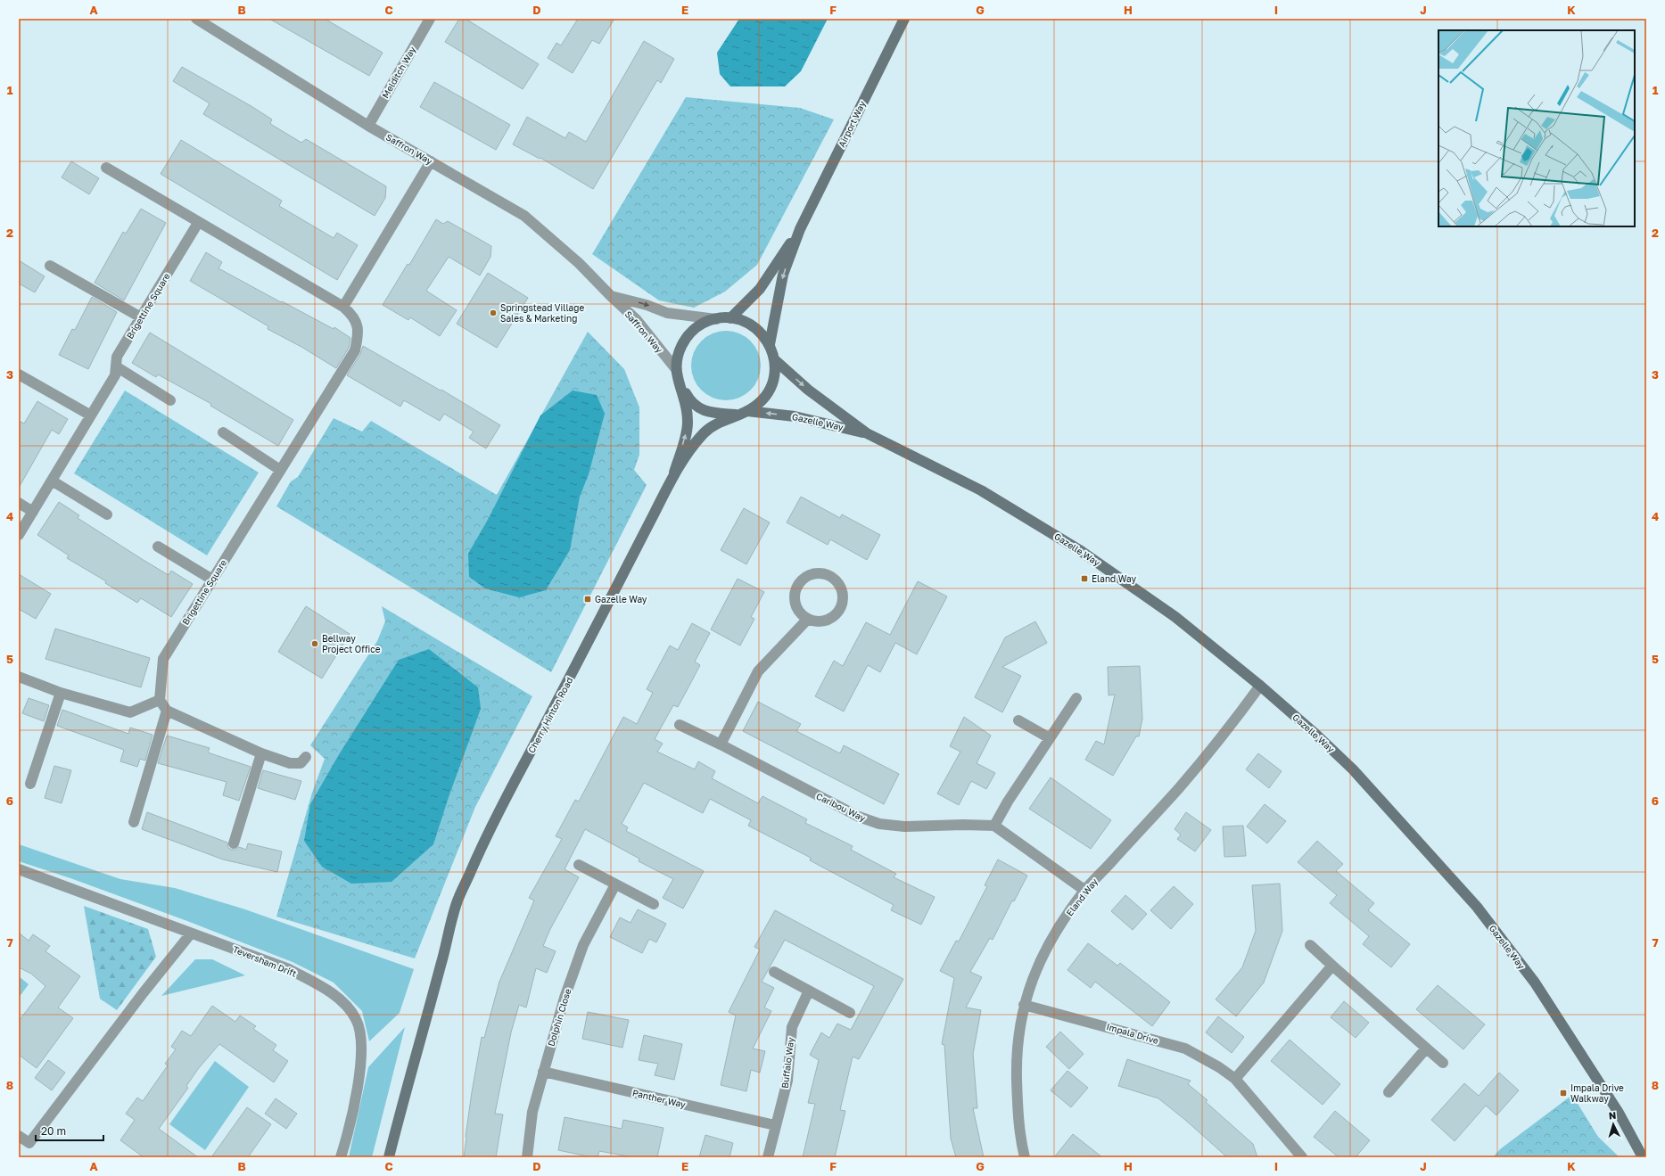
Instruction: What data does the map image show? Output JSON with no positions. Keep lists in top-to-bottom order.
{
  "streets": {
    "street": [
      "Melditch Way",
      "Airport Way",
      "Saffron Way",
      "Brigettine Square",
      "Gazelle Way",
      "Cherry Hinton Road",
      "Caribou Way",
      "Eland Way",
      "Teversham Drift",
      "Dolphin Close",
      "Impala Drive",
      "Buffalo Way",
      "Panther Way"
    ]
  },
  "crossings": [
    ["Melditch Way", "Saffron Way"],
    ["Airport Way", "Saffron Way"],
    ["Airport Way", "Gazelle Way"],
    ["Saffron Way", "Gazelle Way"],
    ["Gazelle Way", "Eland Way"],
    ["Eland Way", "Impala Drive"],
    ["Dolphin Close", "Panther Way"],
    ["Buffalo Way", "Panther Way"]
  ],
  "places": {
    "other": ["Springstead Village Sales & Marketing", "Bellway Project Office"],
    "transit": ["Eland Way", "Gazelle Way", "Impala Drive Walkway"]
  },
  "scale_bar": "20 m",
  "north": "top",
  "grid": {
    "columns": [
      "A",
      "B",
      "C",
      "D",
      "E",
      "F",
      "G",
      "H",
      "I",
      "J",
      "K"
    ],
    "rows": [
      "1",
      "2",
      "3",
      "4",
      "5",
      "6",
      "7",
      "8"
    ]
  }
}
